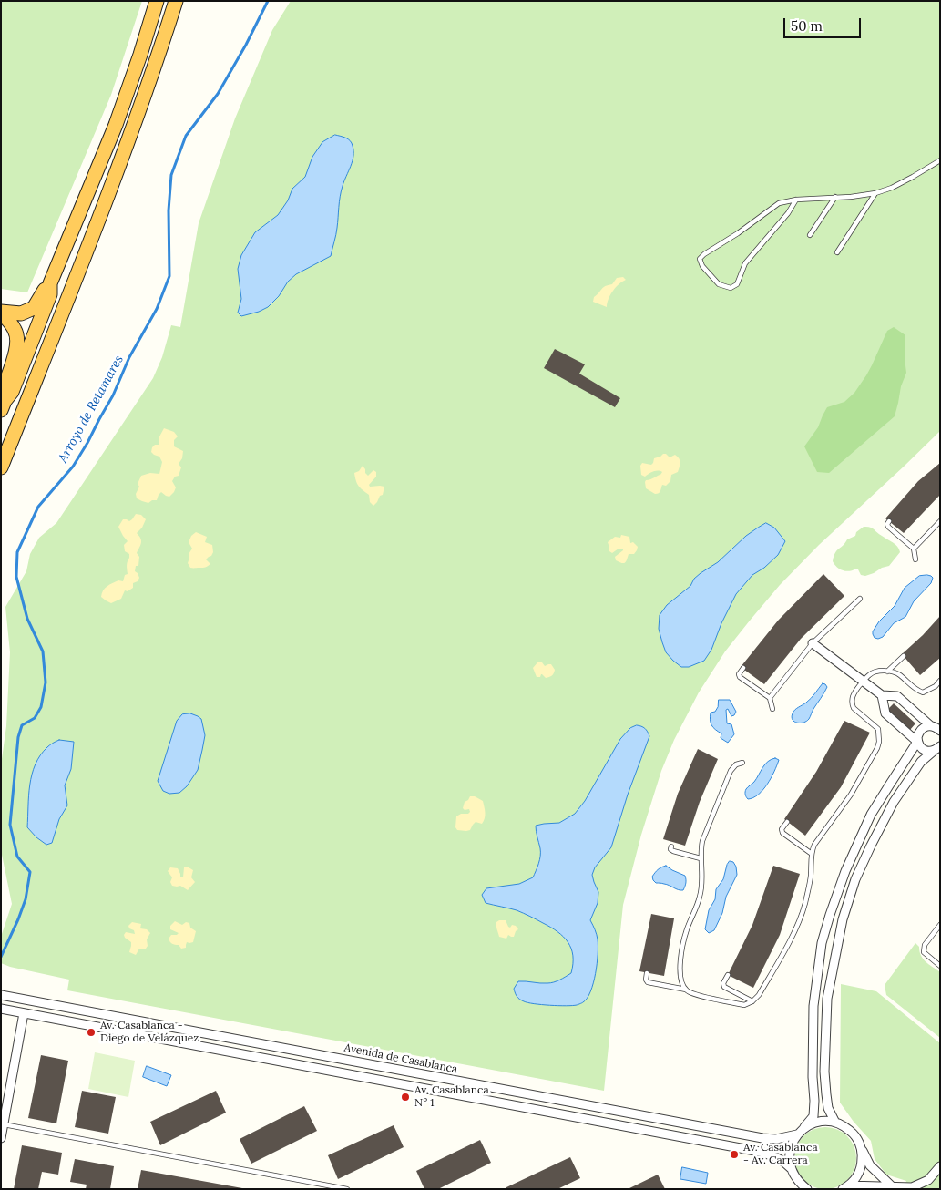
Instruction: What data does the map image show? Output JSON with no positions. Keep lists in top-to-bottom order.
{
  "streets": {
    "street": ["Avenida de Casablanca"]
  },
  "water": ["Arroyo de Retamares"],
  "places": ["Av. Casablanca - Diego de Velázquez", "Av. Casablanca Nº 1", "Av. Casablanca - Av. Carrera"],
  "scale_bar": "50 m"
}
